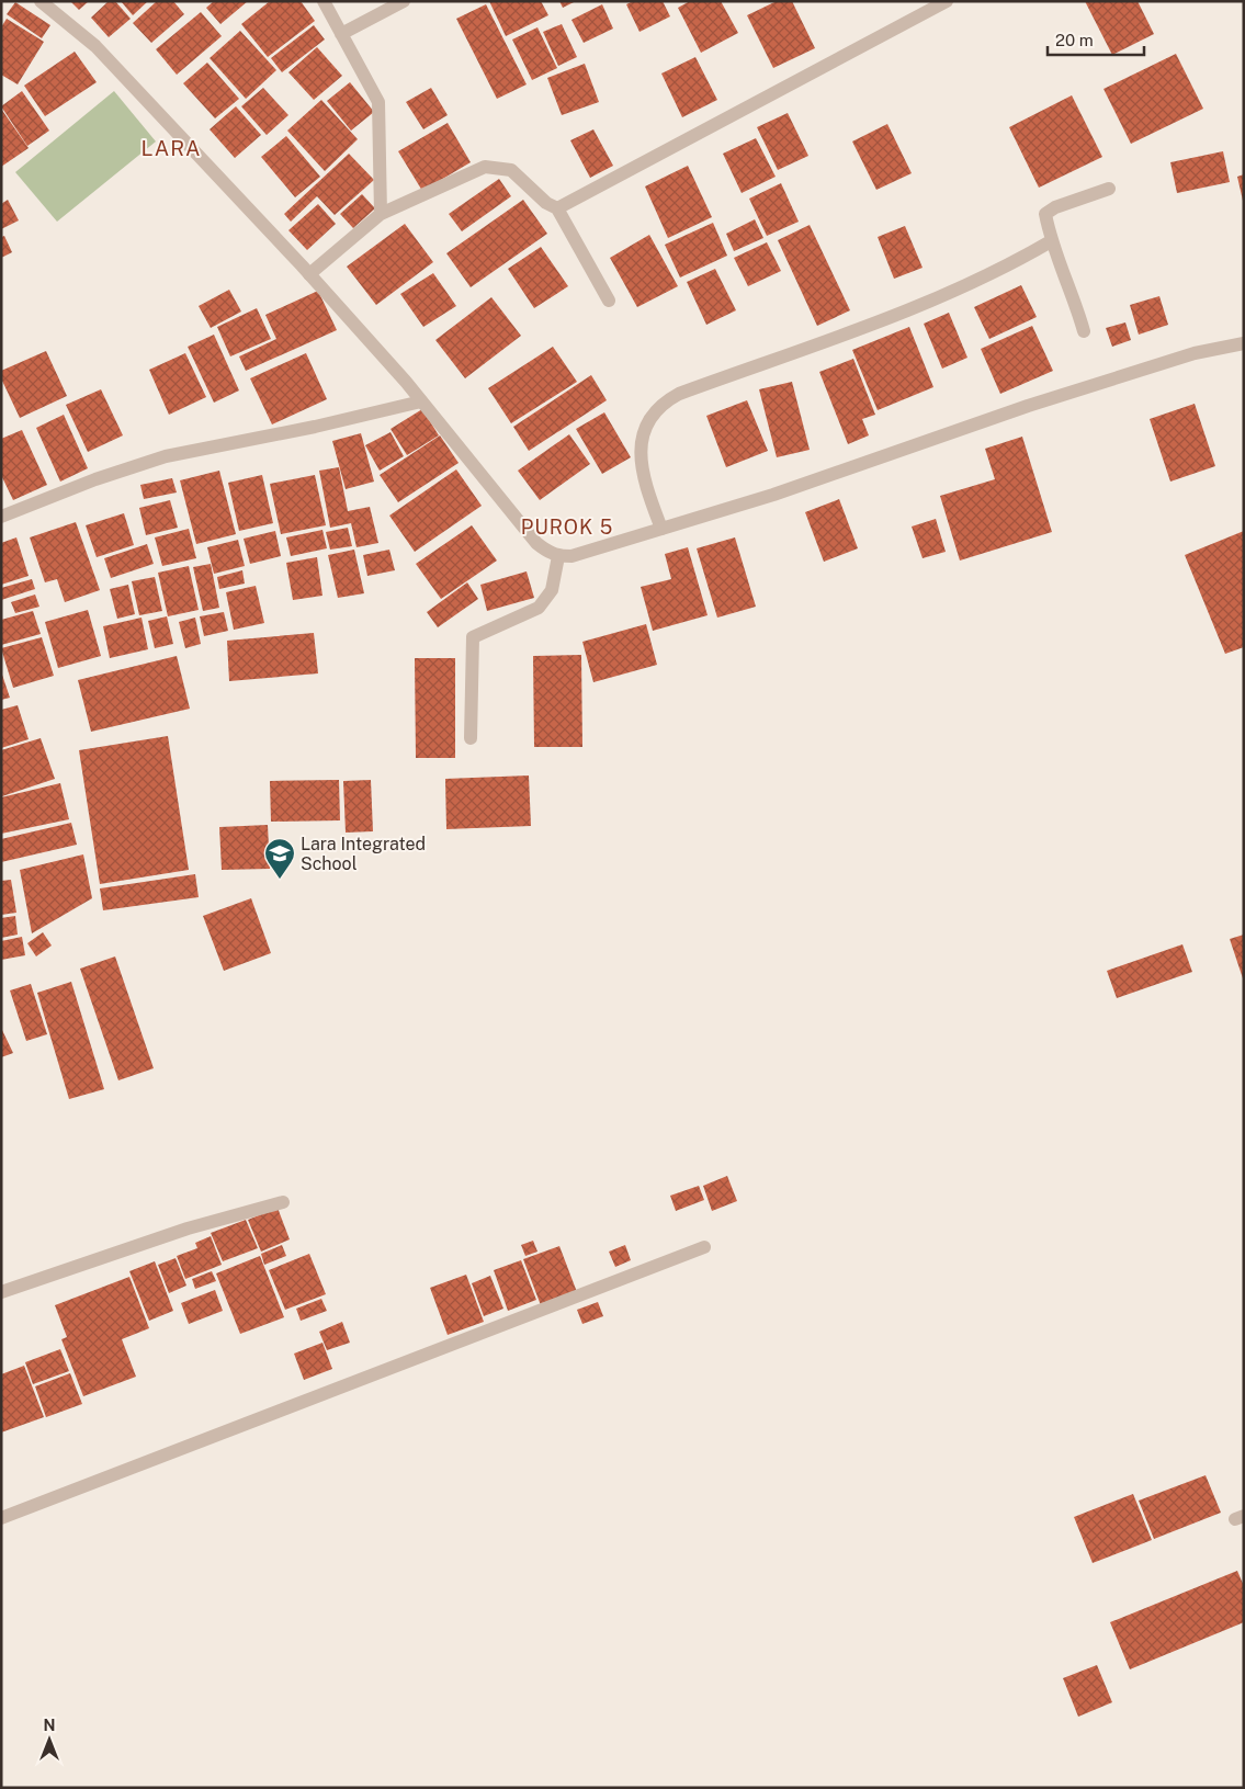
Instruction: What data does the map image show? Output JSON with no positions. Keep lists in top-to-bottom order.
{
  "districts": ["LARA", "PUROK 5"],
  "places": {
    "school or university": ["Lara Integrated School"]
  },
  "scale_bar": "20 m",
  "north": "top"
}
